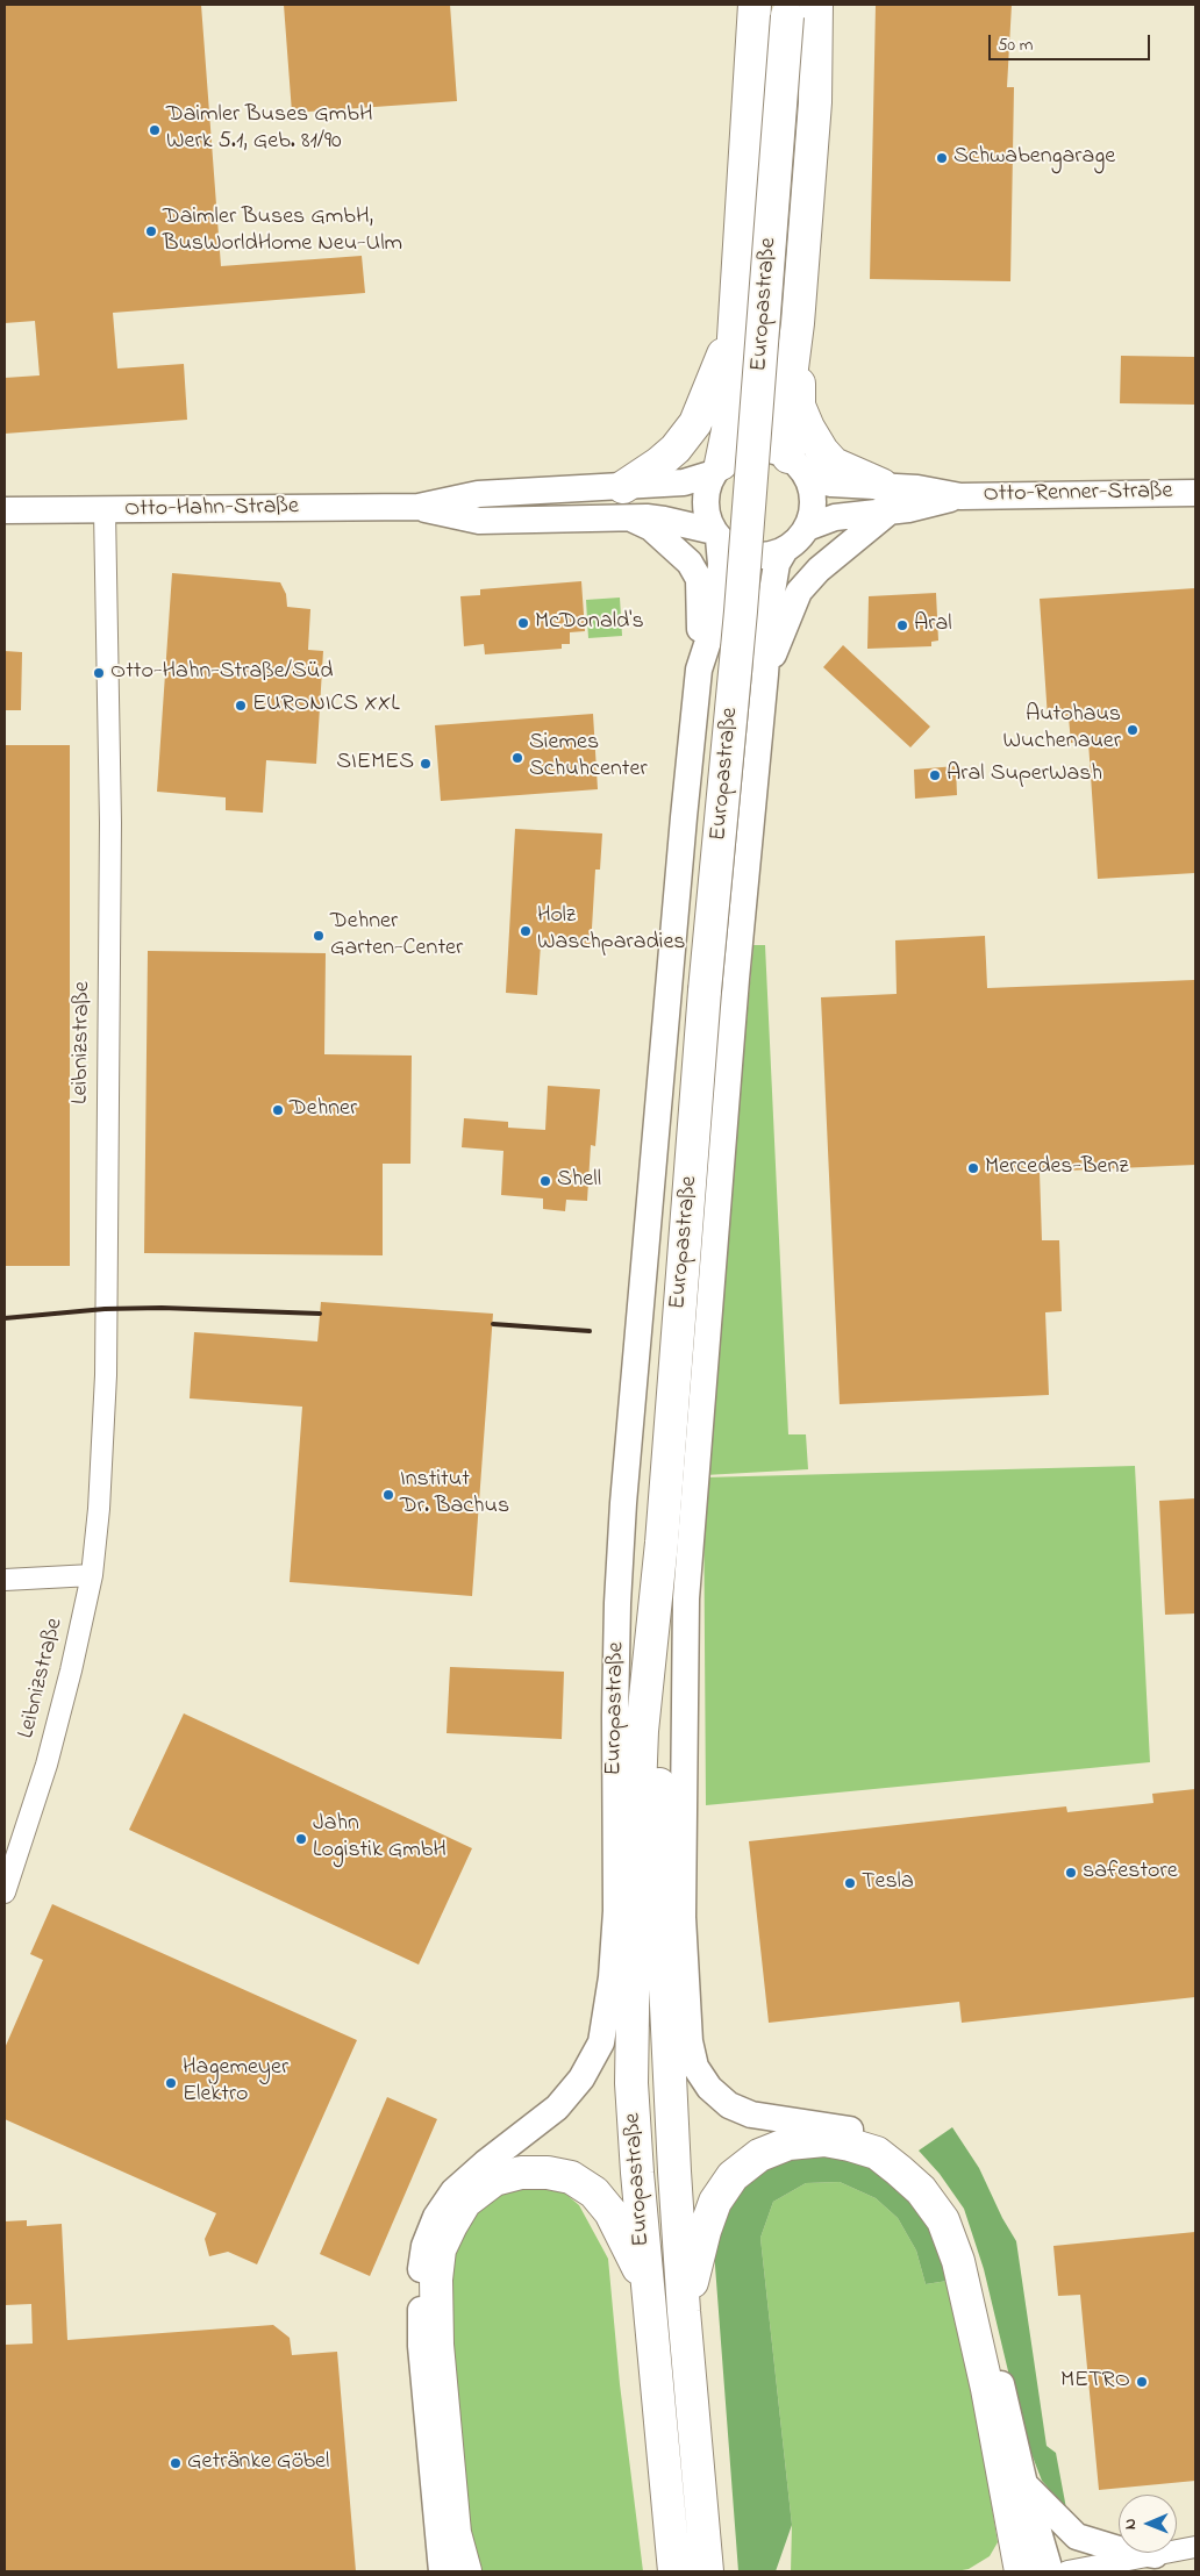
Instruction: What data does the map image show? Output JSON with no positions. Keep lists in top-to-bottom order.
{
  "streets": {
    "highway": ["Europastraße"],
    "street": ["Otto-Renner-Straße", "Otto-Hahn-Straße", "Leibnizstraße"]
  },
  "crossings": [
    ["Europastraße", "Otto-Renner-Straße"],
    ["Europastraße", "Otto-Hahn-Straße"],
    ["Otto-Renner-Straße", "Otto-Hahn-Straße"],
    ["Otto-Hahn-Straße", "Leibnizstraße"]
  ],
  "places": [
    "Daimler Buses GmbH Werk 5.1, Geb. 81/90",
    "Schwabengarage",
    "Daimler Buses GmbH, BusWorldHome Neu-Ulm",
    "McDonald's",
    "Aral",
    "Otto-Hahn-Straße/Süd",
    "EURONICS XXL",
    "Autohaus Wuchenauer",
    "Siemes Schuhcenter",
    "SIEMES",
    "Aral SuperWash",
    "Holz Waschparadies",
    "Dehner Garten-Center",
    "Dehner",
    "Mercedes-Benz",
    "Shell",
    "Institut Dr. Bachus",
    "Jahn Logistik GmbH",
    "safestore",
    "Tesla",
    "Hagemeyer Elektro",
    "METRO",
    "Getränke Göbel"
  ],
  "scale_bar": "50 m",
  "north": "left"
}
